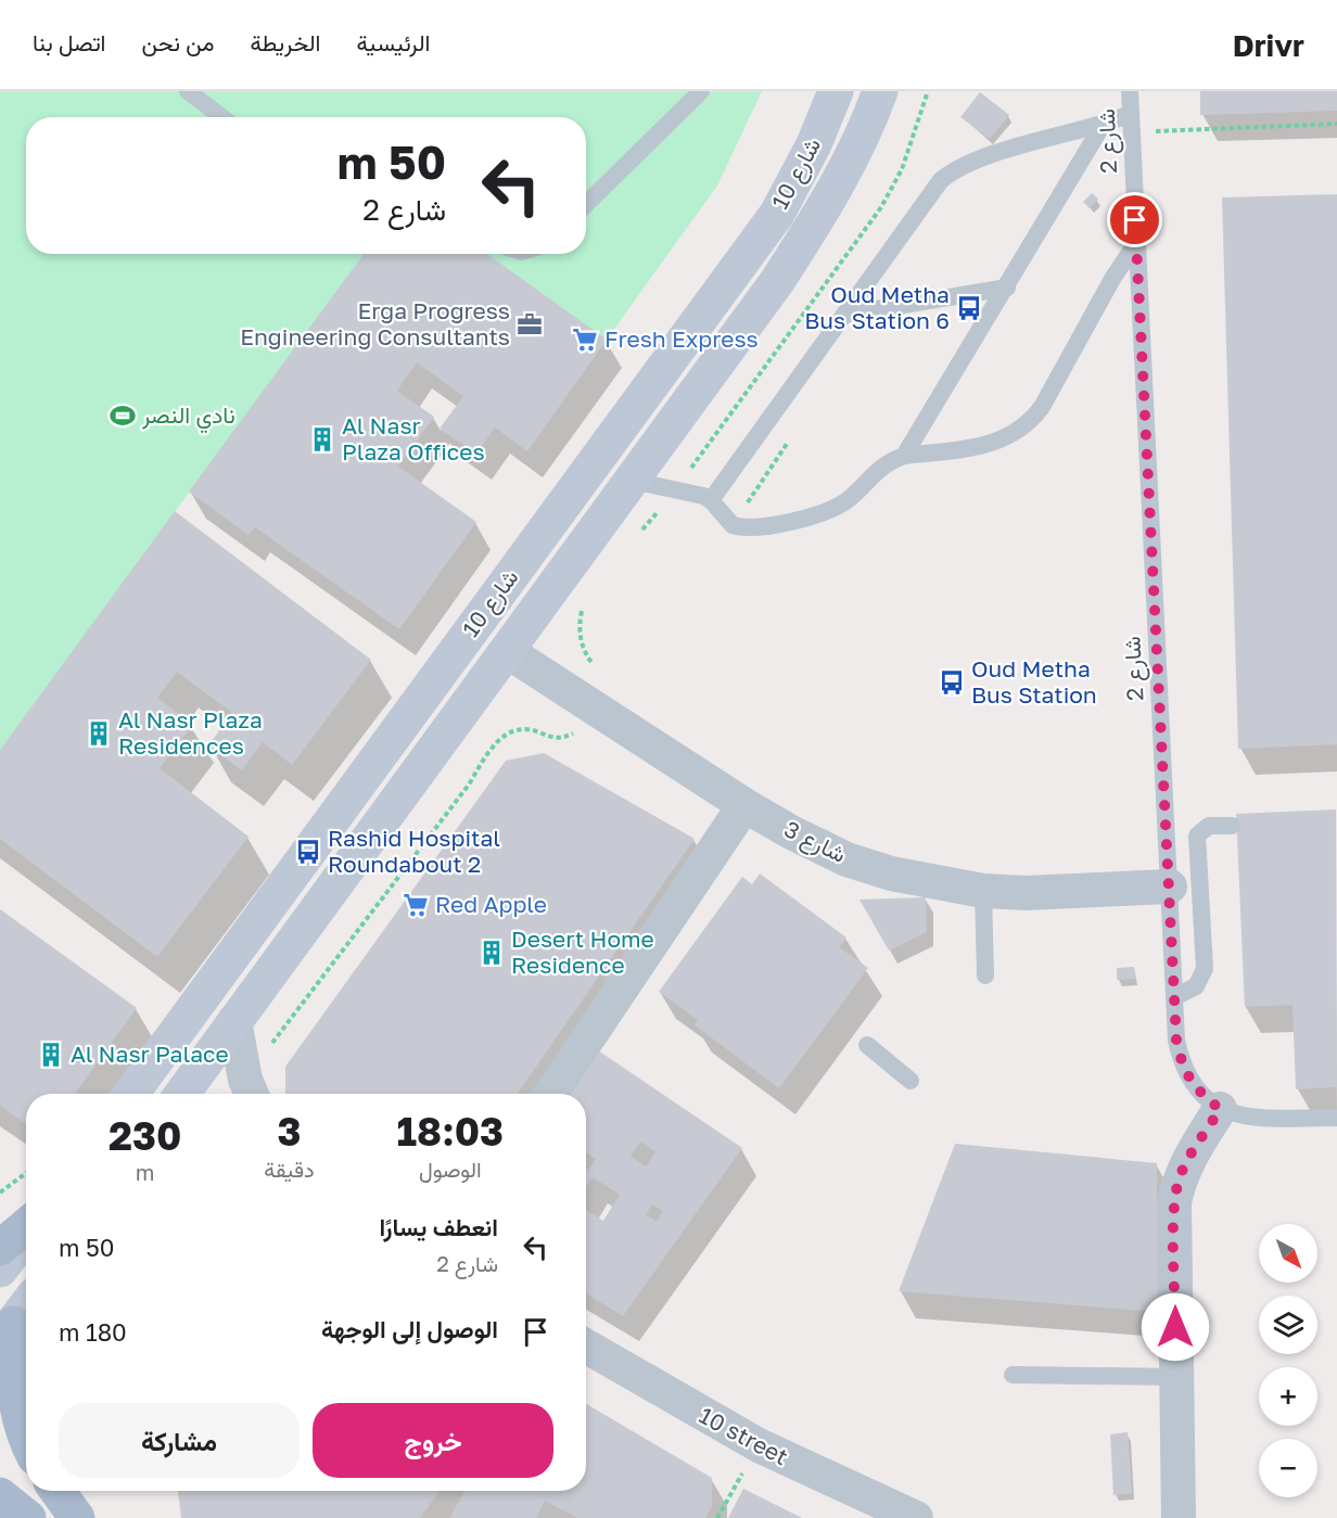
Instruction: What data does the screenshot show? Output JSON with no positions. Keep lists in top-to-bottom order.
{
  "streets": {
    "main road": ["شارع 10"],
    "street": ["شارع 3", "10 street"],
    "lane": ["شارع 2"]
  },
  "crossings": [
    ["شارع 2", "شارع 3"],
    ["شارع 10", "شارع 3"]
  ],
  "places": {
    "bus stop": ["Oud Metha Bus Station 6", "Oud Metha Bus Station", "Rashid Hospital Roundabout 2"],
    "office": ["Erga Progress Engineering Consultants"],
    "supermarket": ["Fresh Express", "Red Apple"],
    "sports": ["نادي النصر"],
    "building": [
      "Al Nasr Plaza Offices",
      "Al Nasr Plaza Residences",
      "Desert Home Residence",
      "Al Nasr Palace"
    ]
  },
  "north": "bottom right",
  "page": {
    "header": "Drivr",
    "nav": [
      "الرئيسية",
      "الخريطة",
      "من نحن",
      "اتصل بنا"
    ],
    "turn": ["50 m", "شارع 2"],
    "eta": [
      "18:03",
      "الوصول",
      "3",
      "دقيقة",
      "230",
      "m"
    ],
    "list": [
      {
        "name": "انعطف يسارًا",
        "note": "شارع 2",
        "value": "50 m"
      },
      {
        "name": "الوصول إلى الوجهة",
        "value": "180 m"
      }
    ],
    "map_buttons": ["+", "−"],
    "buttons": ["خروج", "مشاركة"]
  }
}
